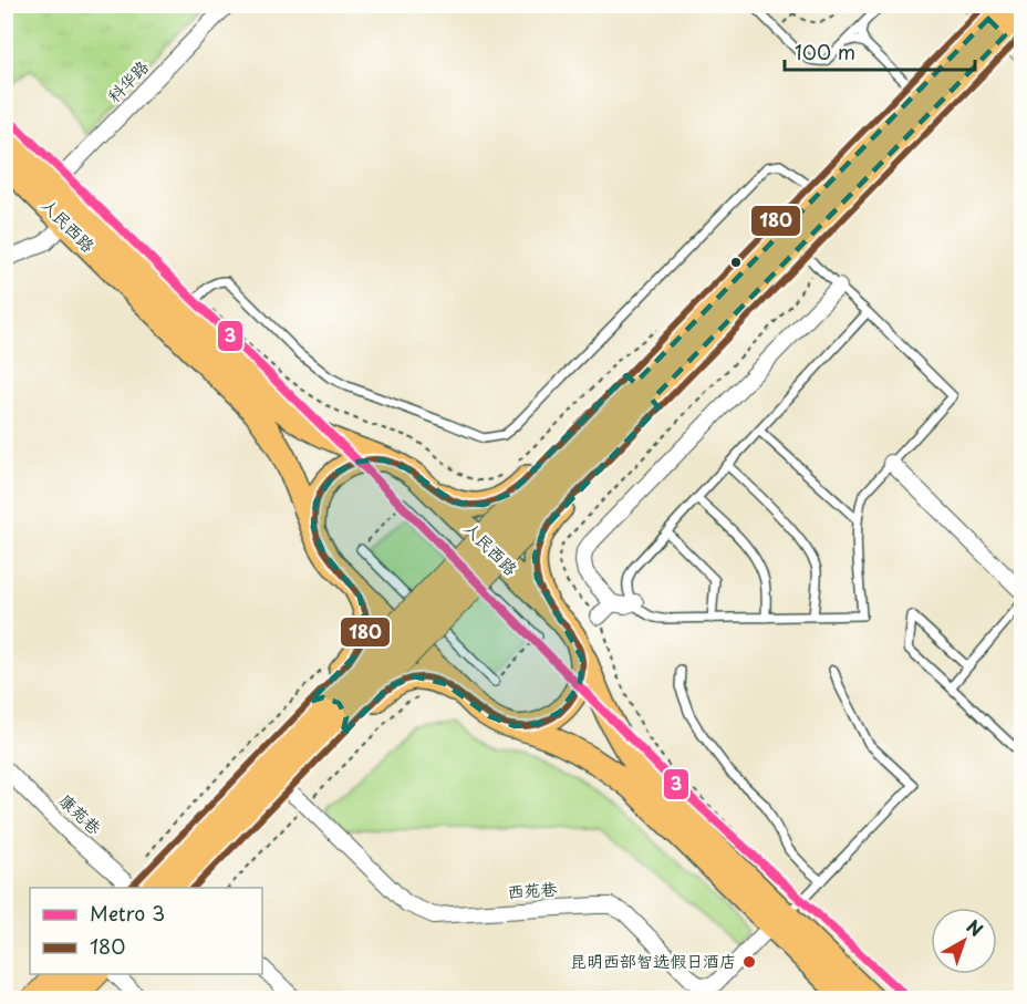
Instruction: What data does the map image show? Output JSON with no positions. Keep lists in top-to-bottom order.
{
  "streets": {
    "main road": ["人民西路"],
    "street": ["科华路", "康苑巷", "西苑巷"]
  },
  "crossings": [
    ["科华路", "人民西路"]
  ],
  "places": ["昆明西部智选假日酒店"],
  "lines": ["transit line 180", "metro line 3"],
  "legend": ["Metro 3", "180"],
  "scale_bar": "100 m",
  "north": "top right"
}
